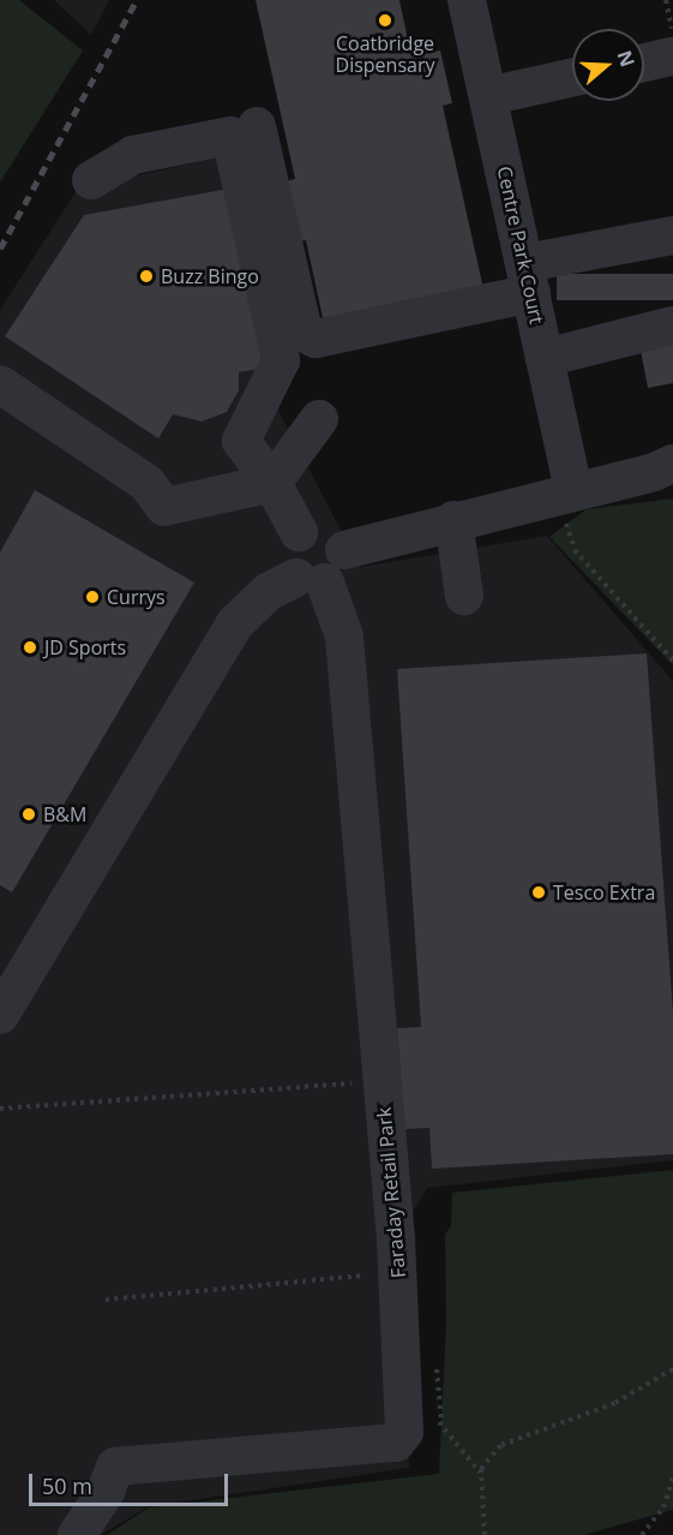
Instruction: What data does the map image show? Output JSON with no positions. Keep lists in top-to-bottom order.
{
  "streets": {
    "street": ["Centre Park Court", "Faraday Retail Park"]
  },
  "places": [
    "Coatbridge Dispensary",
    "Buzz Bingo",
    "Currys",
    "JD Sports",
    "B&M",
    "Tesco Extra"
  ],
  "scale_bar": "50 m",
  "north": "right"
}
